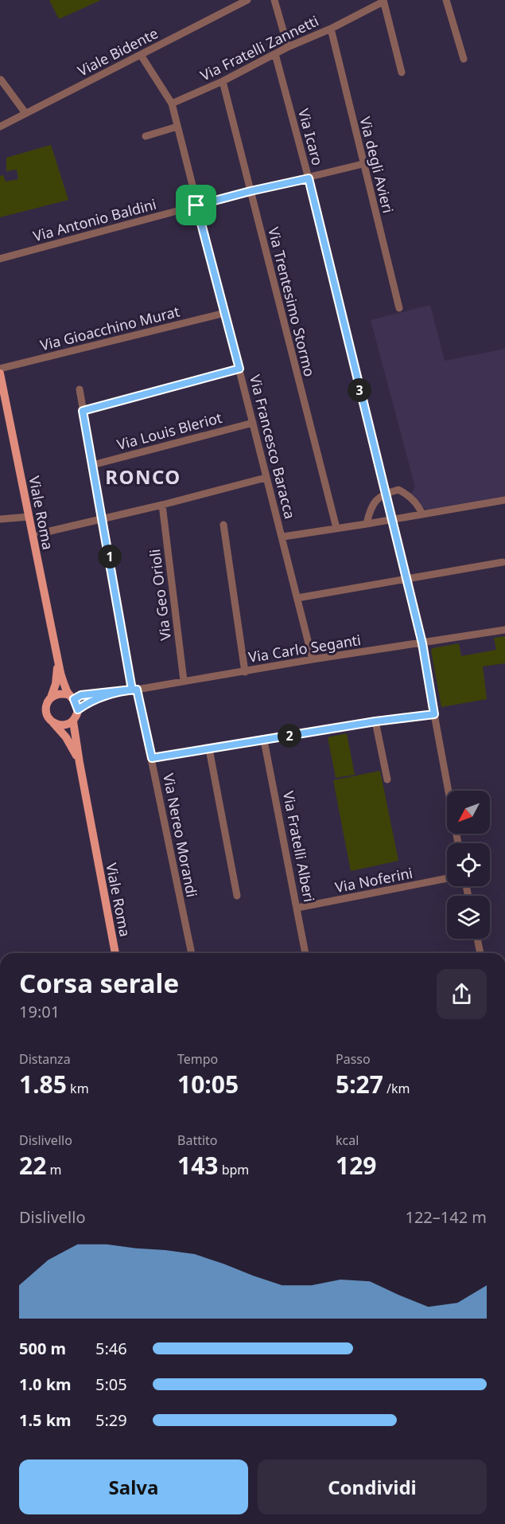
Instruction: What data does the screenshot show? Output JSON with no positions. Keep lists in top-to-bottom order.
{
  "streets": {
    "main road": ["Viale Roma"],
    "street": [
      "Via Fratelli Zannetti",
      "Viale Bidente",
      "Via Icaro",
      "Via degli Avieri",
      "Via Antonio Baldini",
      "Via Trentesimo Stormo",
      "Via Gioacchino Murat",
      "Via Louis Bleriot",
      "Via Francesco Baracca",
      "Via Geo Orioli",
      "Via Carlo Seganti",
      "Via Nereo Morandi",
      "Via Fratelli Alberi",
      "Via Noferini"
    ]
  },
  "crossings": [
    ["Via Fratelli Zannetti", "Via Icaro"],
    ["Via Fratelli Zannetti", "Via degli Avieri"],
    ["Via Fratelli Zannetti", "Via Trentesimo Stormo"],
    ["Via Fratelli Zannetti", "Via Francesco Baracca"],
    ["Viale Bidente", "Via Francesco Baracca"],
    ["Via Icaro", "Via Antonio Baldini"],
    ["Via Icaro", "Via Carlo Seganti"],
    ["Via degli Avieri", "Via Antonio Baldini"],
    ["Via Antonio Baldini", "Via Trentesimo Stormo"],
    ["Via Antonio Baldini", "Via Francesco Baracca"],
    ["Via Gioacchino Murat", "Via Francesco Baracca"],
    ["Via Louis Bleriot", "Via Francesco Baracca"],
    ["Via Louis Bleriot", "Via Nereo Morandi"],
    ["Via Francesco Baracca", "Via Carlo Seganti"],
    ["Viale Roma", "Via Carlo Seganti"],
    ["Via Geo Orioli", "Via Carlo Seganti"],
    ["Via Carlo Seganti", "Via Nereo Morandi"],
    ["Via Fratelli Alberi", "Via Noferini"]
  ],
  "districts": ["RONCO"],
  "north": "bottom left",
  "page": {
    "pins": ["3", "1", "2"],
    "heading": ["Corsa serale", "19:01"],
    "stats": [
      ["Distanza", "1.85 km"],
      ["Tempo", "10:05"],
      ["Passo", "5:27 /km"],
      ["Dislivello", "22 m"],
      ["Battito", "143 bpm"],
      ["kcal", "129"]
    ],
    "chart": ["Dislivello", "122–142 m"],
    "list": [
      {
        "name": "500 m",
        "note": "5:46"
      },
      {
        "name": "1.0 km",
        "note": "5:05"
      },
      {
        "name": "1.5 km",
        "note": "5:29"
      }
    ],
    "buttons": ["Salva", "Condividi"]
  }
}
